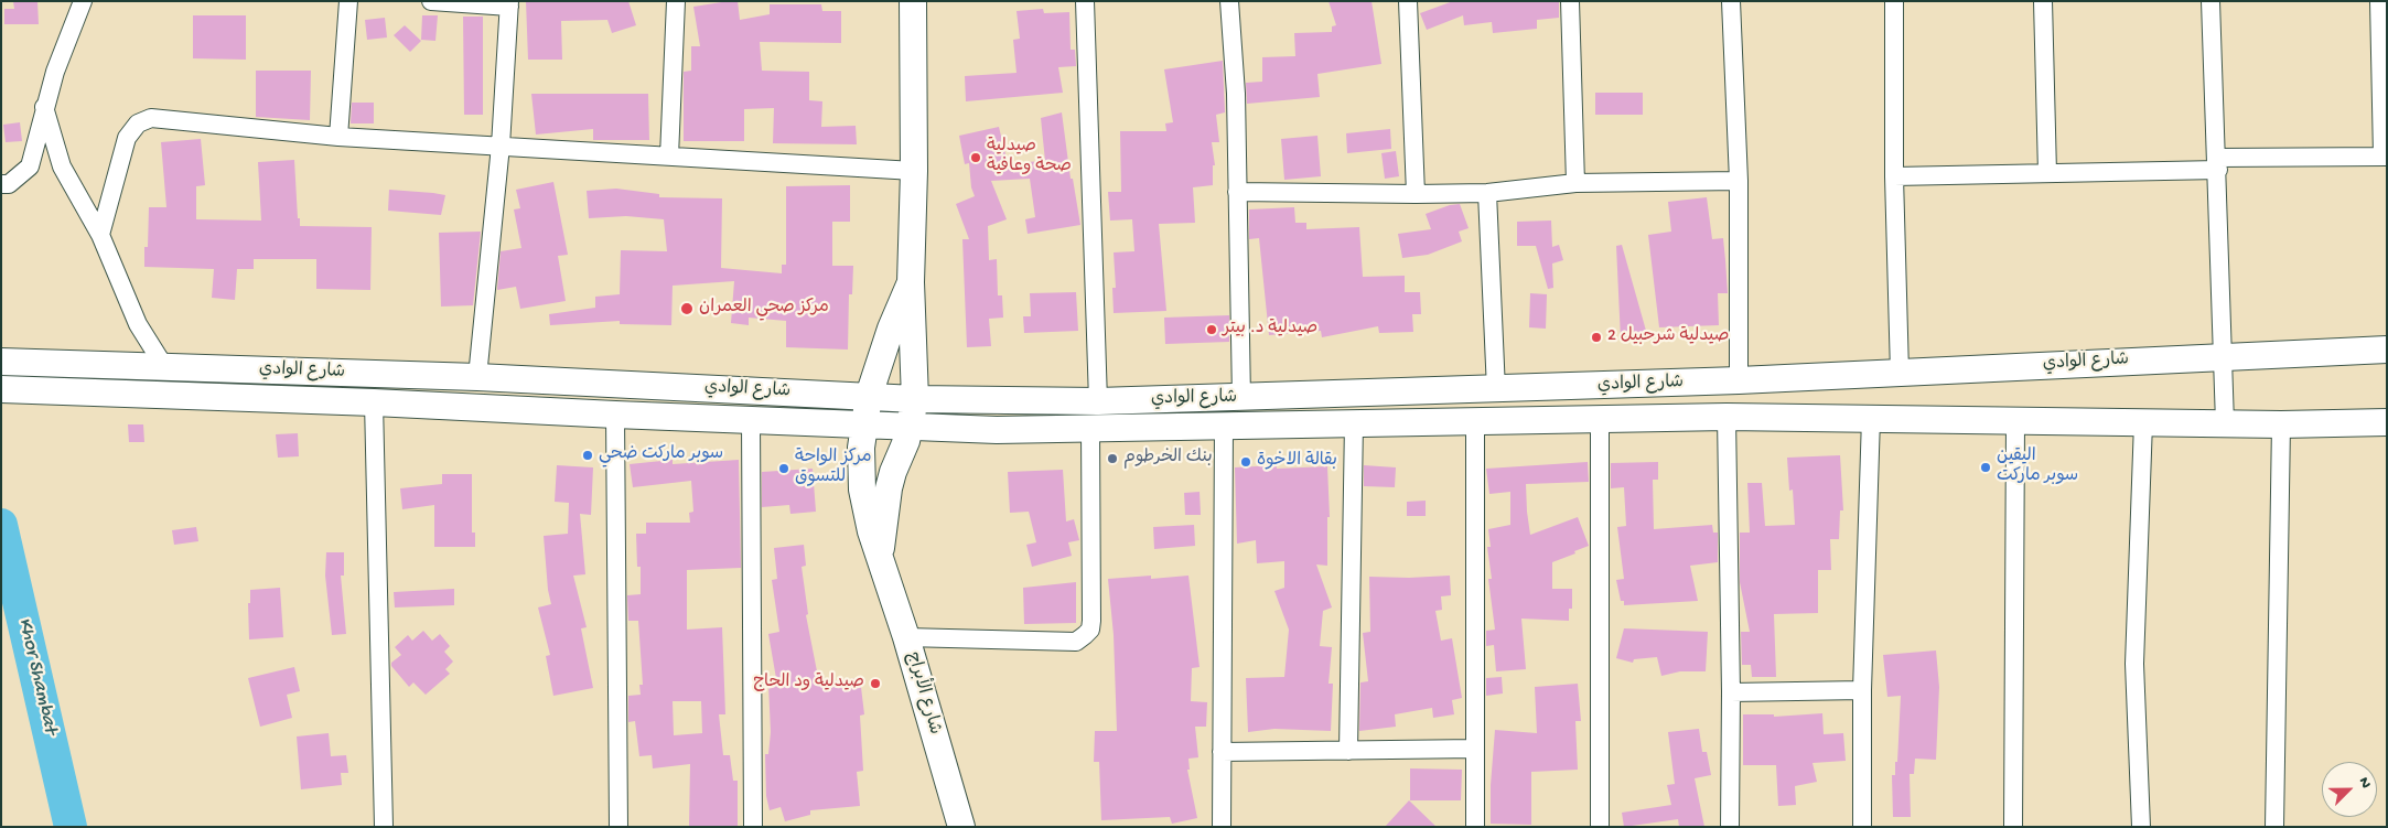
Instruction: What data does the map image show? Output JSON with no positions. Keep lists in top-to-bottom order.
{
  "streets": {
    "main road": ["شارع الوادي", "شارع الأبراج"]
  },
  "crossings": [
    ["شارع الوادي", "شارع الأبراج"]
  ],
  "water": ["Khor Shambat"],
  "places": [
    "صيدلية صحة وعافية",
    "مركز صحي العمران",
    "صيدلية د. بيتر",
    "صيدلية شرحبيل 2",
    "سوبر ماركت ضحي",
    "بنك الخرطوم",
    "بقالة الاخوة",
    "اليقين سوبر ماركت",
    "مركز الواحة للتسوق",
    "صيدلية ود الحاج"
  ],
  "north": "top right"
}
